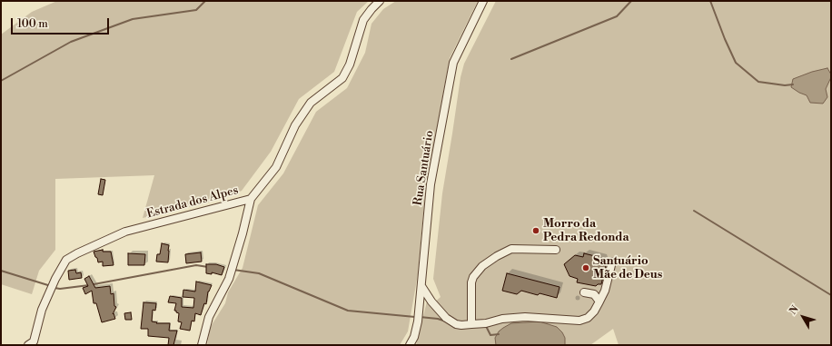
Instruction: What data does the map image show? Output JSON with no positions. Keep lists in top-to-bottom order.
{
  "streets": {
    "street": ["Rua Santuário", "Estrada dos Alpes"]
  },
  "places": ["Morro da Pedra Redonda", "Santuário Mãe de Deus"],
  "scale_bar": "100 m",
  "north": "top left"
}
